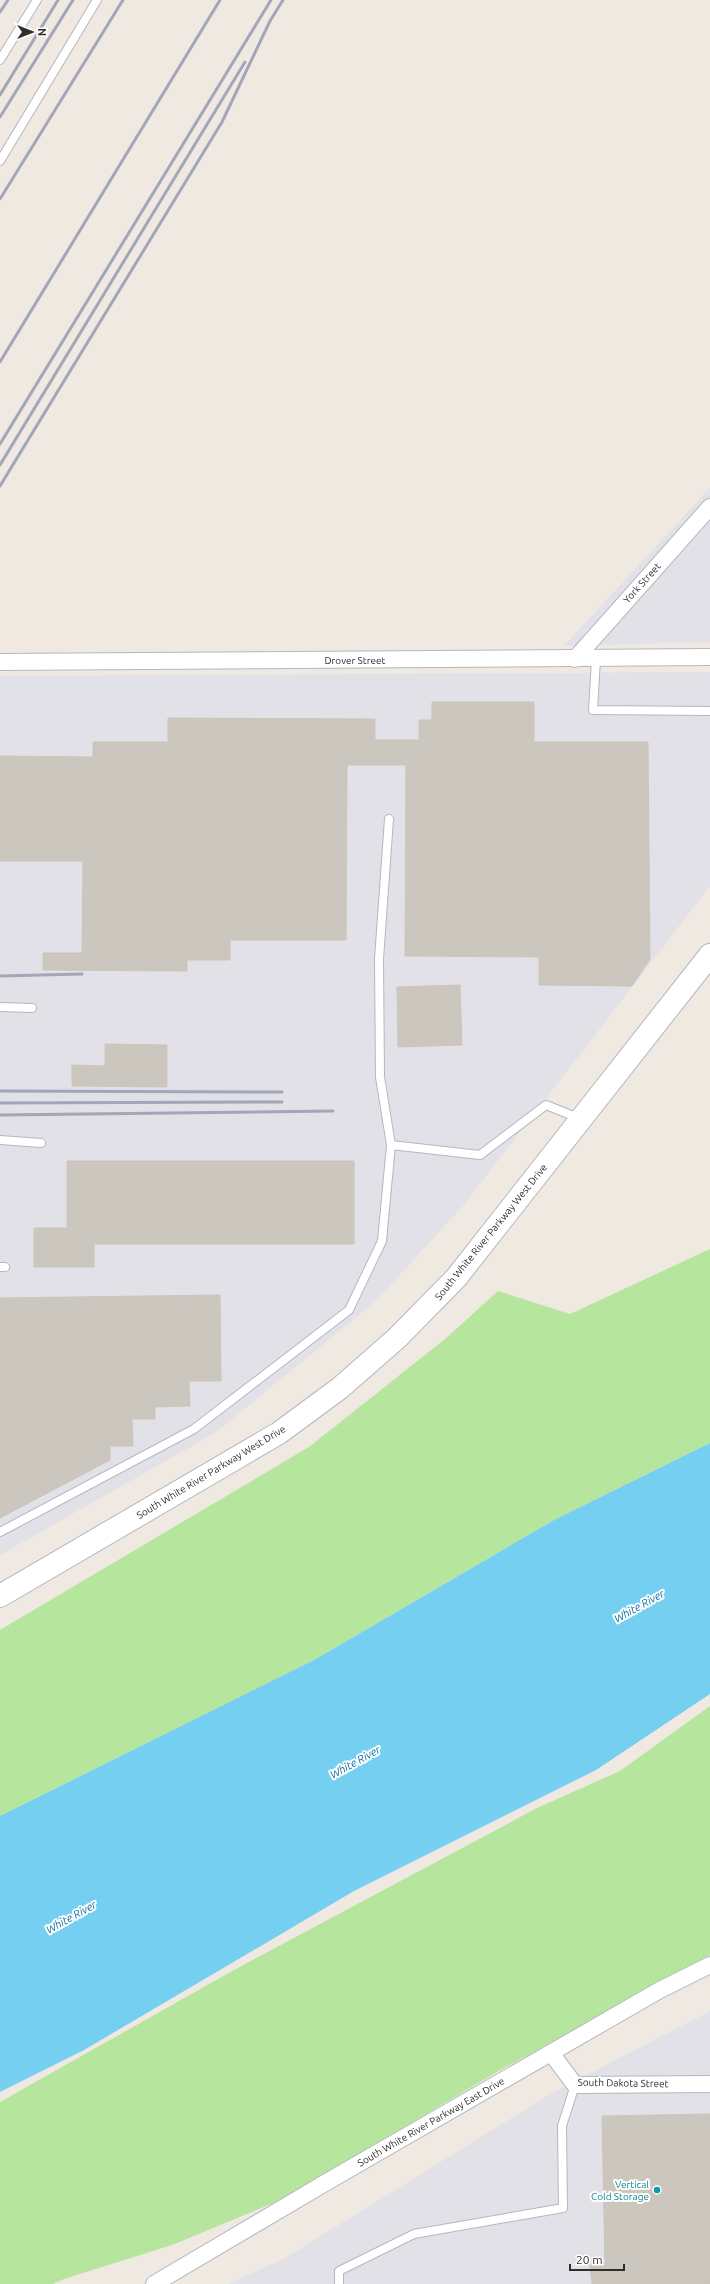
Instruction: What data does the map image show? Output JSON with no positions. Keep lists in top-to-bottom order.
{
  "streets": {
    "street": [
      "York Street",
      "Drover Street",
      "South White River Parkway West Drive",
      "South Dakota Street",
      "South White River Parkway East Drive"
    ]
  },
  "crossings": [
    ["York Street", "Drover Street"],
    ["South Dakota Street", "South White River Parkway East Drive"]
  ],
  "water": ["White River"],
  "places": ["Vertical Cold Storage"],
  "scale_bar": "20 m",
  "north": "right"
}
